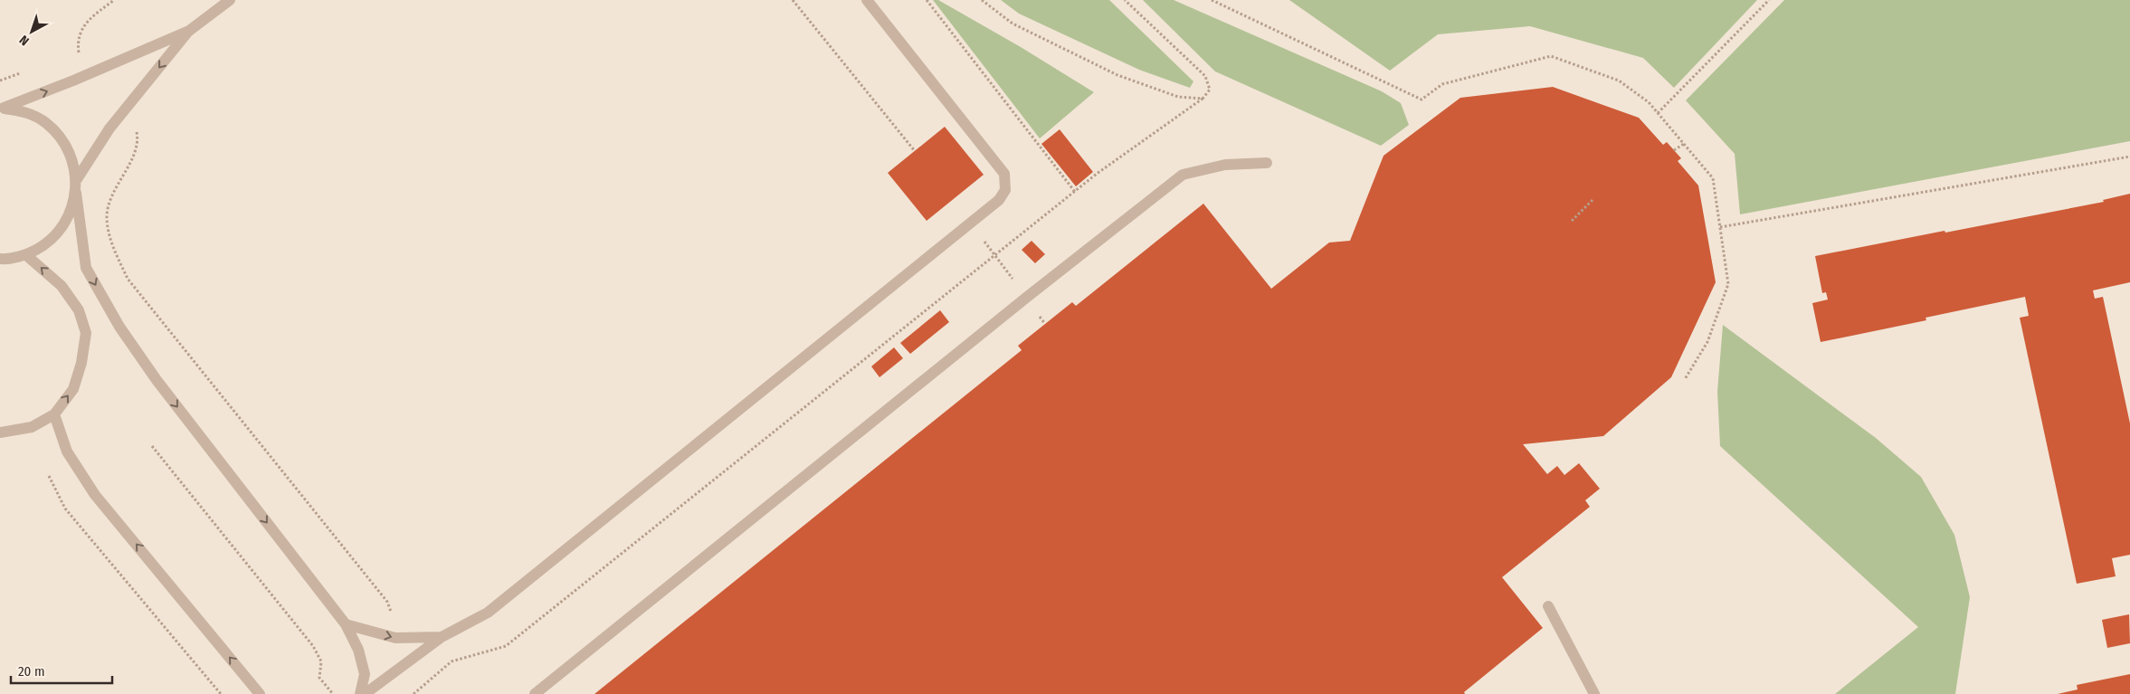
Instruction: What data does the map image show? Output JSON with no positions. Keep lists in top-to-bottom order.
{
  "scale_bar": "20 m",
  "north": "bottom left"
}
